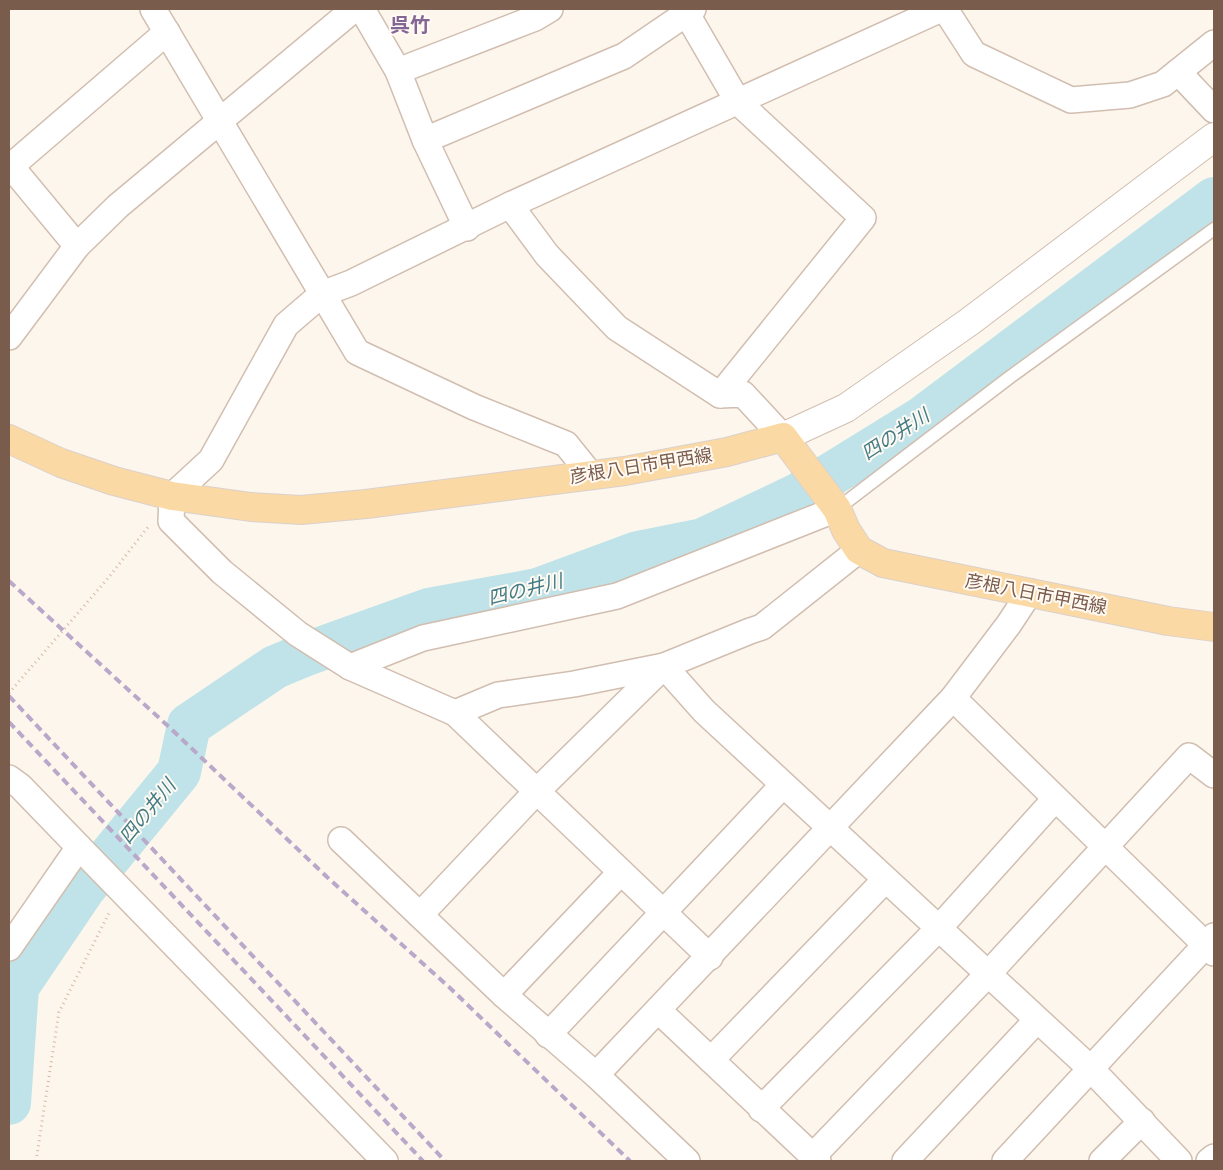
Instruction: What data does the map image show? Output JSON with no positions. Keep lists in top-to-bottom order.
{
  "streets": {
    "main road": ["彦根八日市甲西線"]
  },
  "districts": ["呉竹"],
  "water": ["四の井川"]
}
